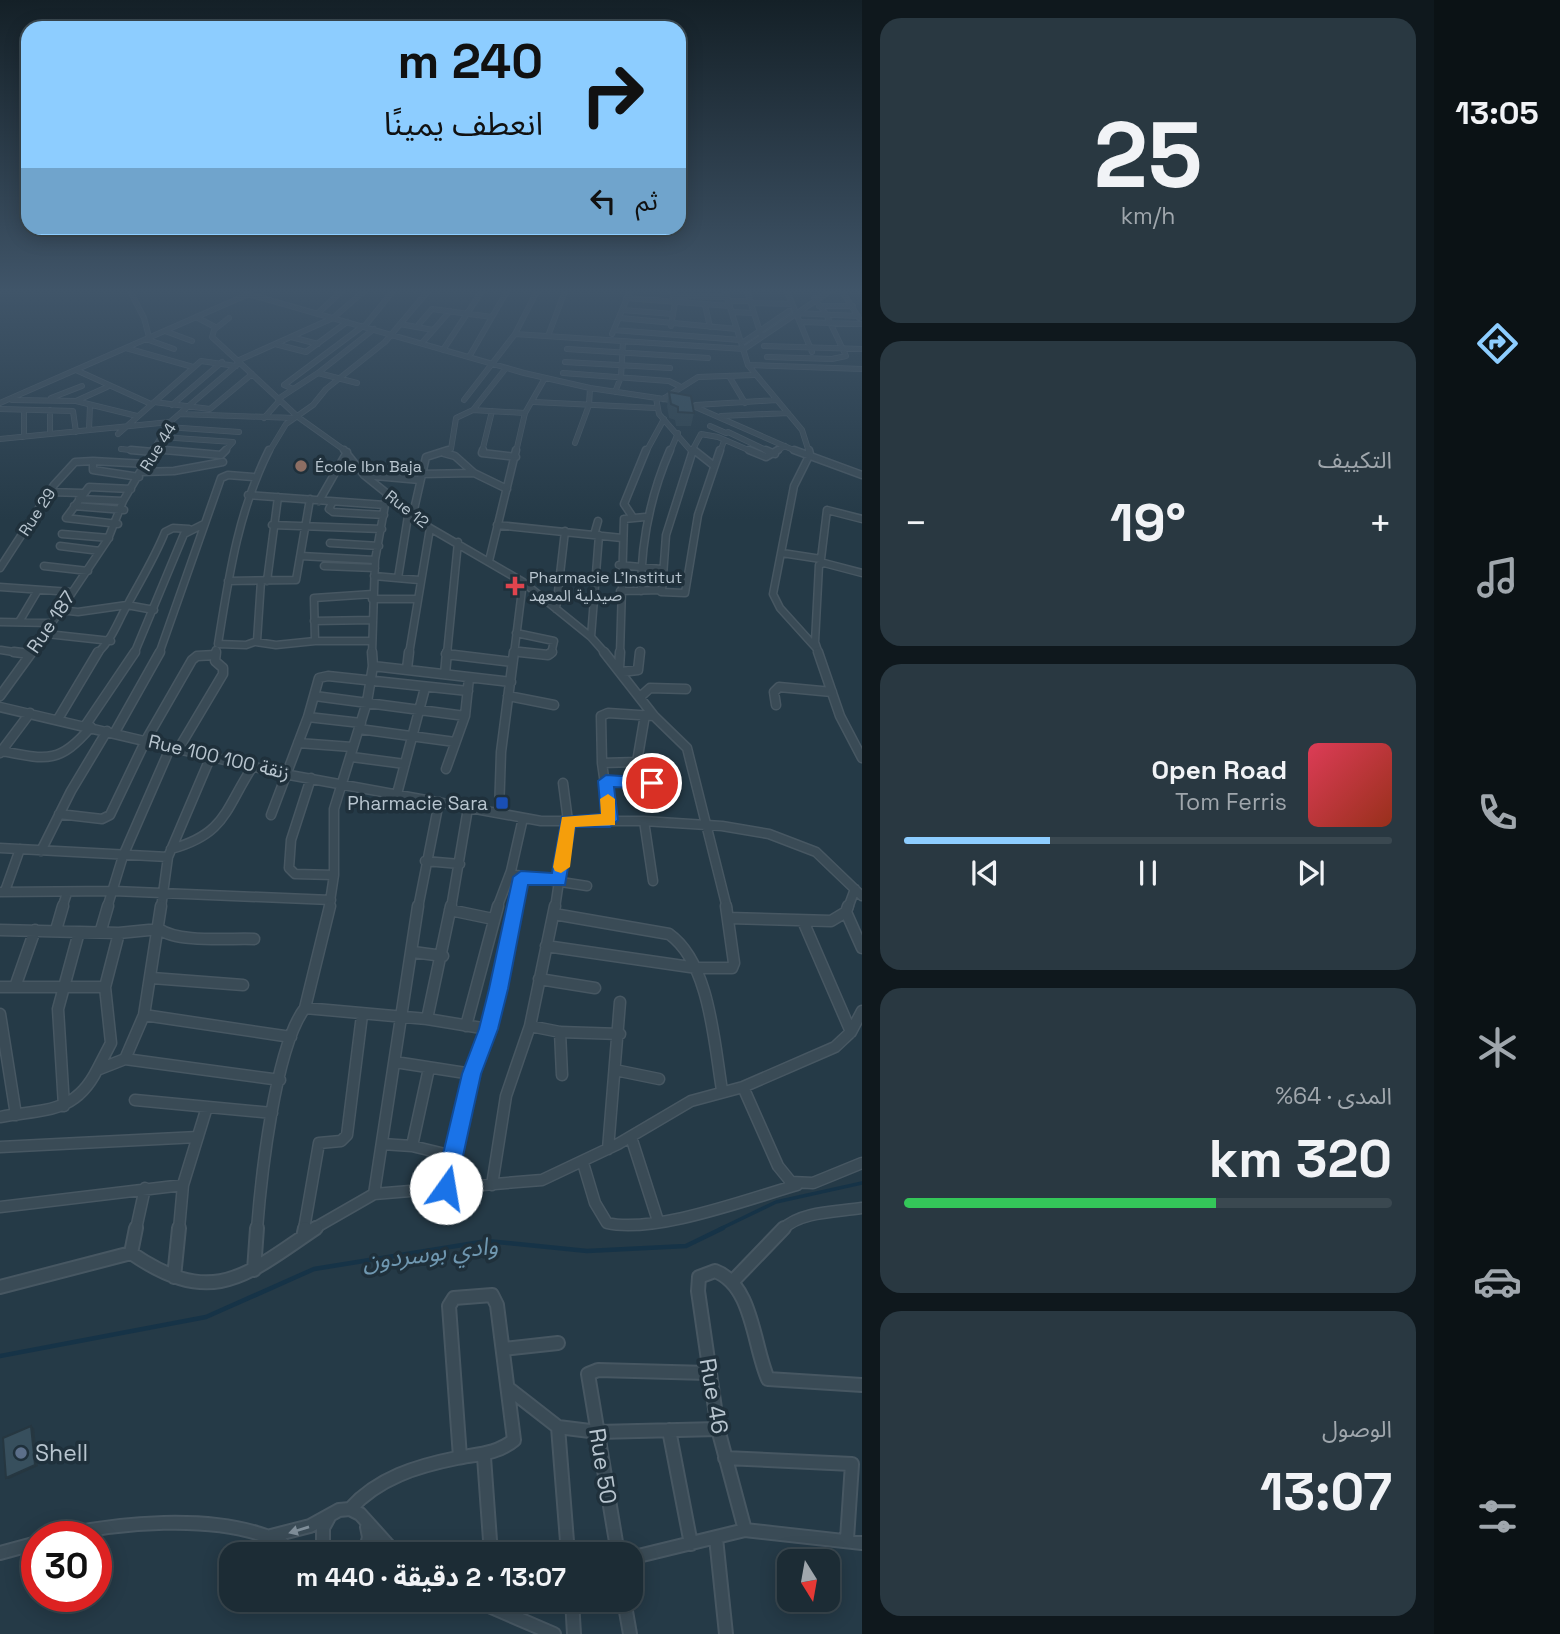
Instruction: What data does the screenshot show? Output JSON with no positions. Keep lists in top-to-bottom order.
{
  "streets": {
    "street": [
      "Rue 44",
      "Rue 12",
      "Rue 29",
      "Rue 187",
      "Rue 100 زنقة 100",
      "Rue 46",
      "Rue 50"
    ]
  },
  "crossings": [
    ["Rue 12", "Rue 100 زنقة 100"],
    ["Rue 46", "Rue 50"]
  ],
  "water": ["وادي بوسردون"],
  "places": {
    "other": ["École Ibn Baja", "Shell"],
    "health": ["Pharmacie L'Institut صيدلية المعهد"],
    "transit": ["Pharmacie Sara"]
  },
  "north": "bottom",
  "page": {
    "tabs": "13:05",
    "tile": [
      ["25", "km/h"],
      "التكييف",
      ["المدى · 64%", "320 km"],
      ["الوصول", "13:07"]
    ],
    "turn": ["240 m", "انعطف يمينًا"],
    "then": "ثم",
    "heat": ["−", "19°", "+"],
    "song": ["Open Road", "Tom Ferris"],
    "limit": "30",
    "trip": "13:07 · 2 دقيقة · 440 m"
  }
}
